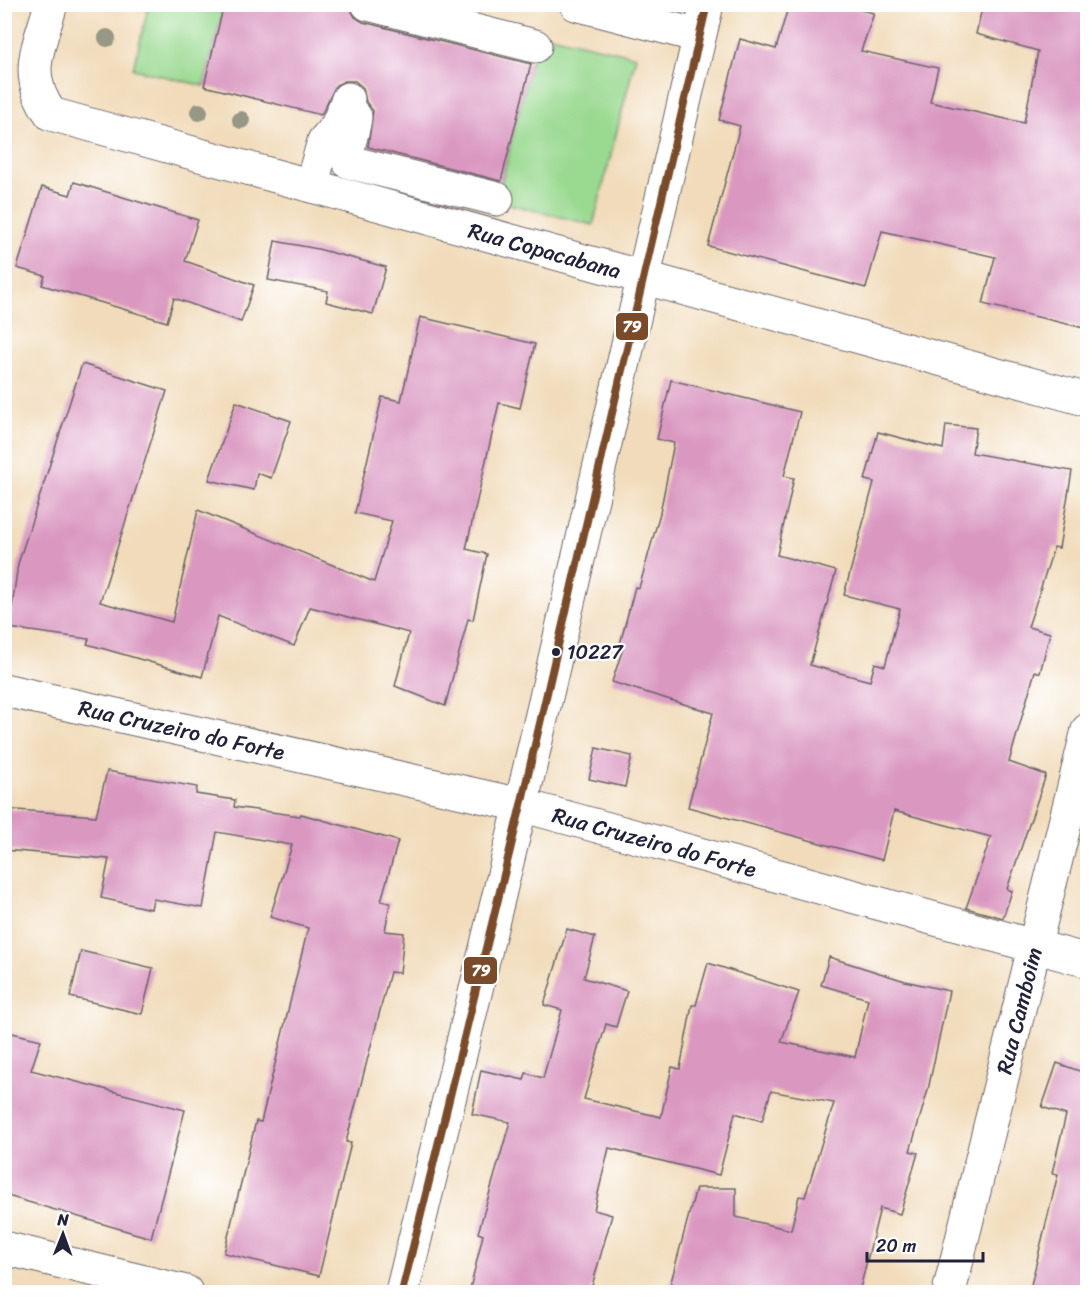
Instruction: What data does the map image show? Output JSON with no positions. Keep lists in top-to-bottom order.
{
  "streets": {
    "street": ["Rua Copacabana", "Rua Cruzeiro do Forte", "Rua Camboim"]
  },
  "crossings": [
    ["Rua Cruzeiro do Forte", "Rua Camboim"]
  ],
  "places": ["10227"],
  "lines": ["transit line 79"],
  "scale_bar": "20 m",
  "north": "top"
}
